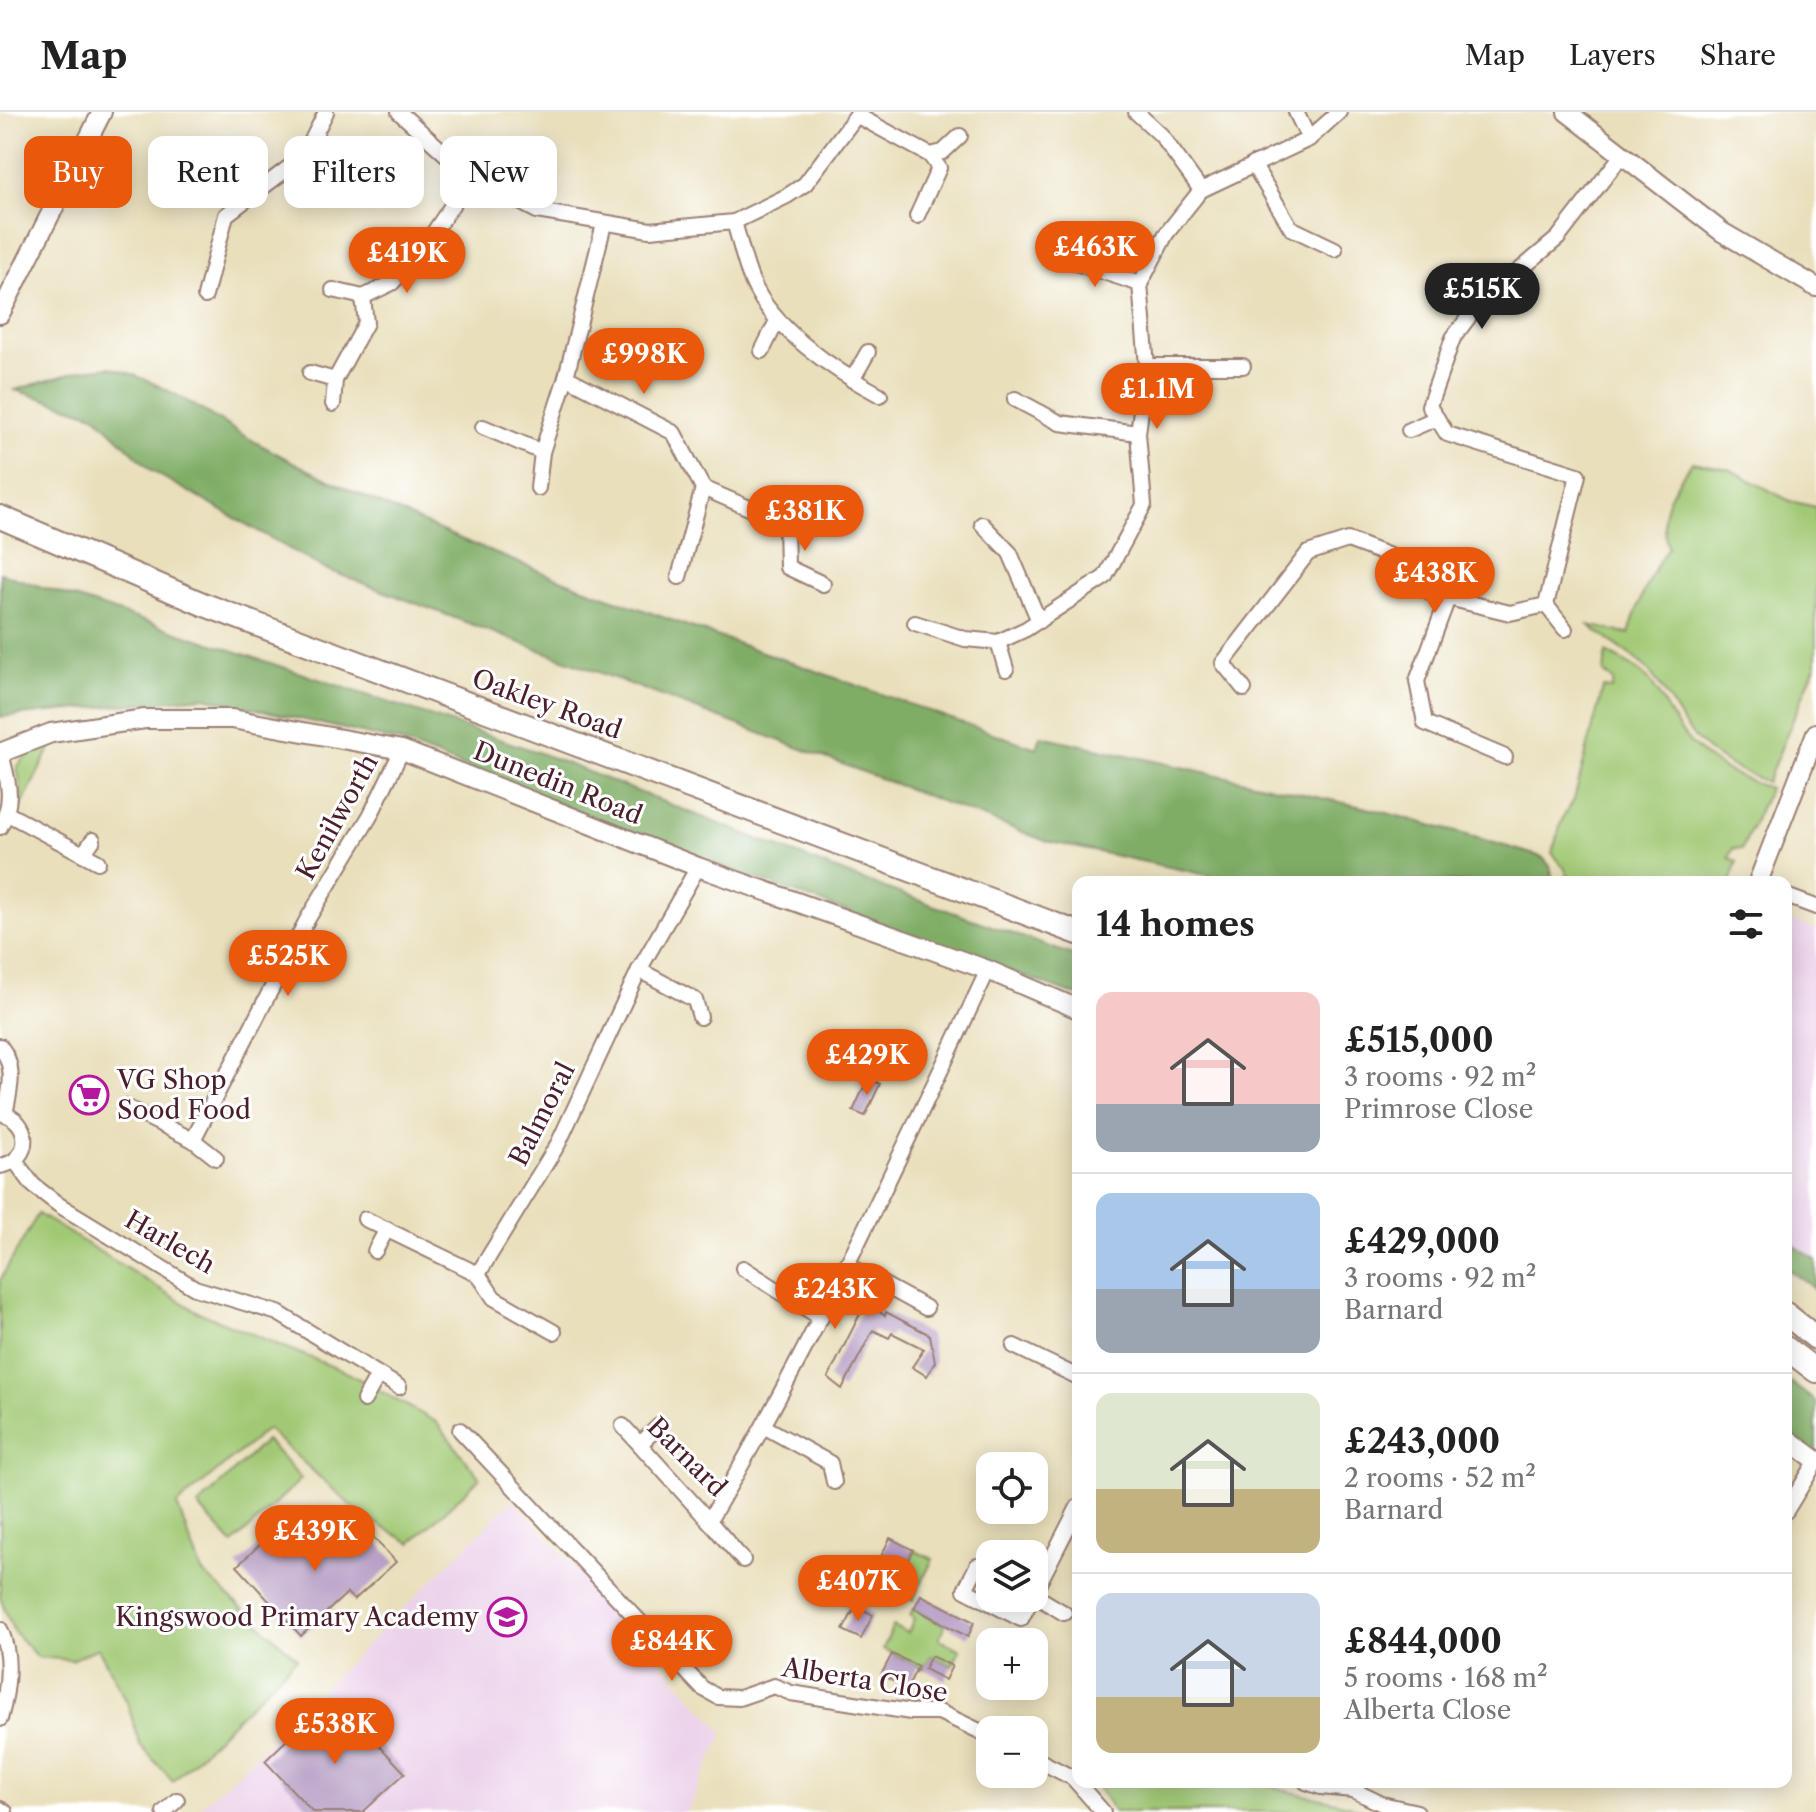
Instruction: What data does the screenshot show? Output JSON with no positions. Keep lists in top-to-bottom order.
{
  "streets": {
    "main road": ["Oakley Road"],
    "street": [
      "Dunedin Road",
      "Kenilworth",
      "Balmoral",
      "Harlech",
      "Barnard",
      "Alberta Close"
    ]
  },
  "crossings": [
    ["Dunedin Road", "Kenilworth"],
    ["Dunedin Road", "Balmoral"],
    ["Dunedin Road", "Barnard"]
  ],
  "places": {
    "supermarket": ["VG Shop Sood Food"],
    "school or university": ["Kingswood Primary Academy"]
  },
  "page": {
    "header": "Map",
    "nav": ["Map", "Layers", "Share"],
    "chip": [
      "Buy",
      "Rent",
      "Filters",
      "New"
    ],
    "price": [
      "£463K",
      "£419K",
      "£515K",
      "£998K",
      "£1.1M",
      "£381K",
      "£438K",
      "£525K",
      "£429K",
      "£243K",
      "£439K",
      "£407K",
      "£844K",
      "£538K"
    ],
    "heading": "14 homes",
    "list": [
      {
        "name": "£515,000",
        "note": "3 rooms · 92 m² · Primrose Close"
      },
      {
        "name": "£429,000",
        "note": "3 rooms · 92 m² · Barnard"
      },
      {
        "name": "£243,000",
        "note": "2 rooms · 52 m² · Barnard"
      },
      {
        "name": "£844,000",
        "note": "5 rooms · 168 m² · Alberta Close"
      }
    ],
    "map_buttons": ["+", "−"]
  }
}
